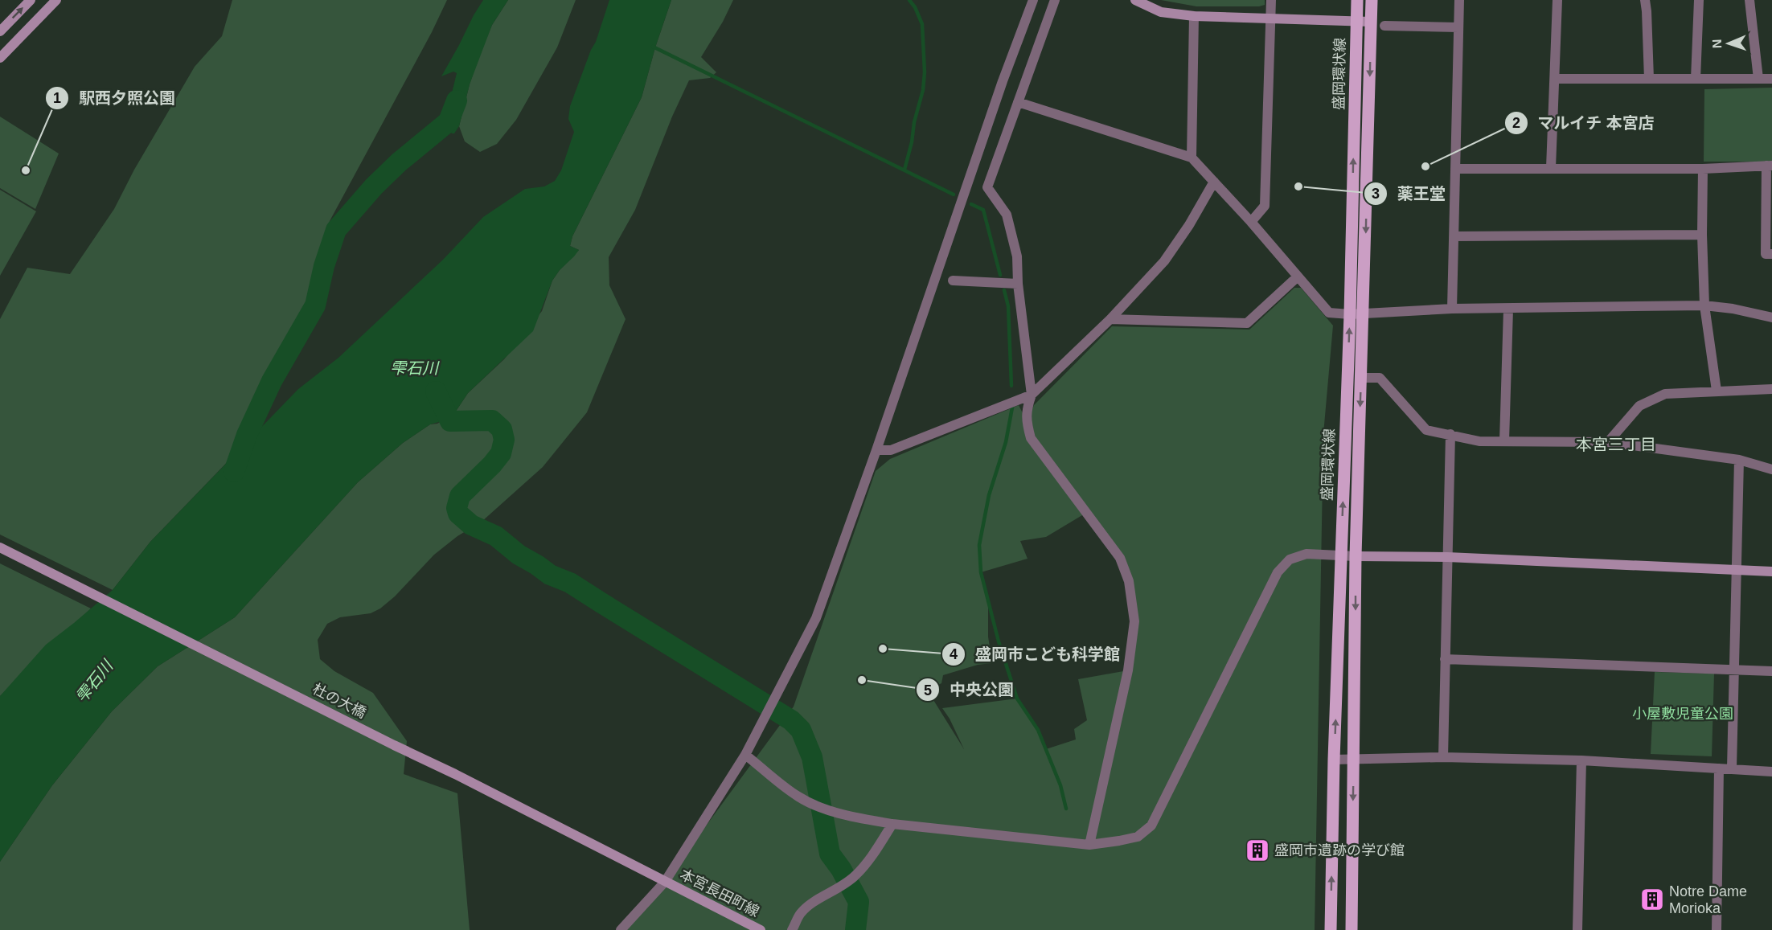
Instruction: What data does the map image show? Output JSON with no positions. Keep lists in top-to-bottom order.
{
  "streets": {
    "main road": ["盛岡環状線", "杜の大橋", "本宮長田町線"]
  },
  "crossings": [
    ["杜の大橋", "本宮長田町線"]
  ],
  "districts": ["本宮三丁目"],
  "water": ["雫石川"],
  "parks": ["小屋敷児童公園"],
  "places": {
    "other": [
      "マルイチ 本宮店",
      "駅西夕照公園",
      "薬王堂",
      "盛岡市こども科学館",
      "中央公園"
    ],
    "building": ["盛岡市遺跡の学び館", "Notre Dame Morioka"]
  },
  "north": "left"
}
